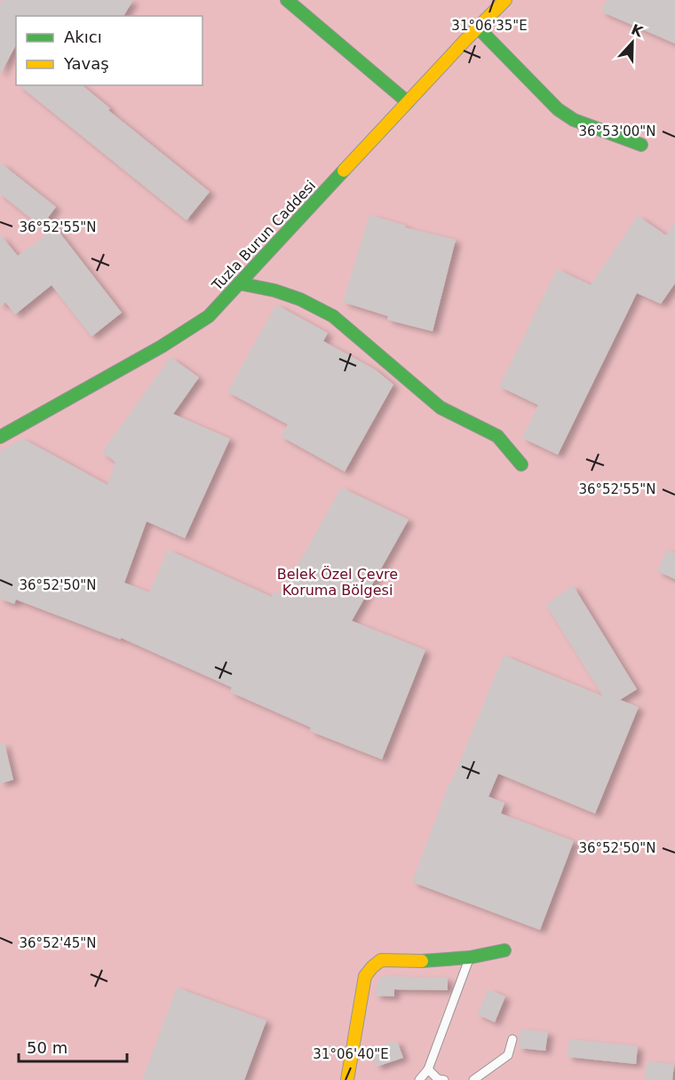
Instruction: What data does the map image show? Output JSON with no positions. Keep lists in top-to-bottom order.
{
  "streets": {
    "street": ["Tuzla Burun Caddesi"]
  },
  "parks": ["Belek Özel Çevre Koruma Bölgesi"],
  "legend": ["Akıcı", "Yavaş"],
  "scale_bar": "50 m",
  "north": "top",
  "coordinates": [
    "31°06'35\"E",
    "36°53'00\"N",
    "36°52'55\"N",
    "36°52'50\"N",
    "36°52'45\"N",
    "31°06'40\"E"
  ]
}
